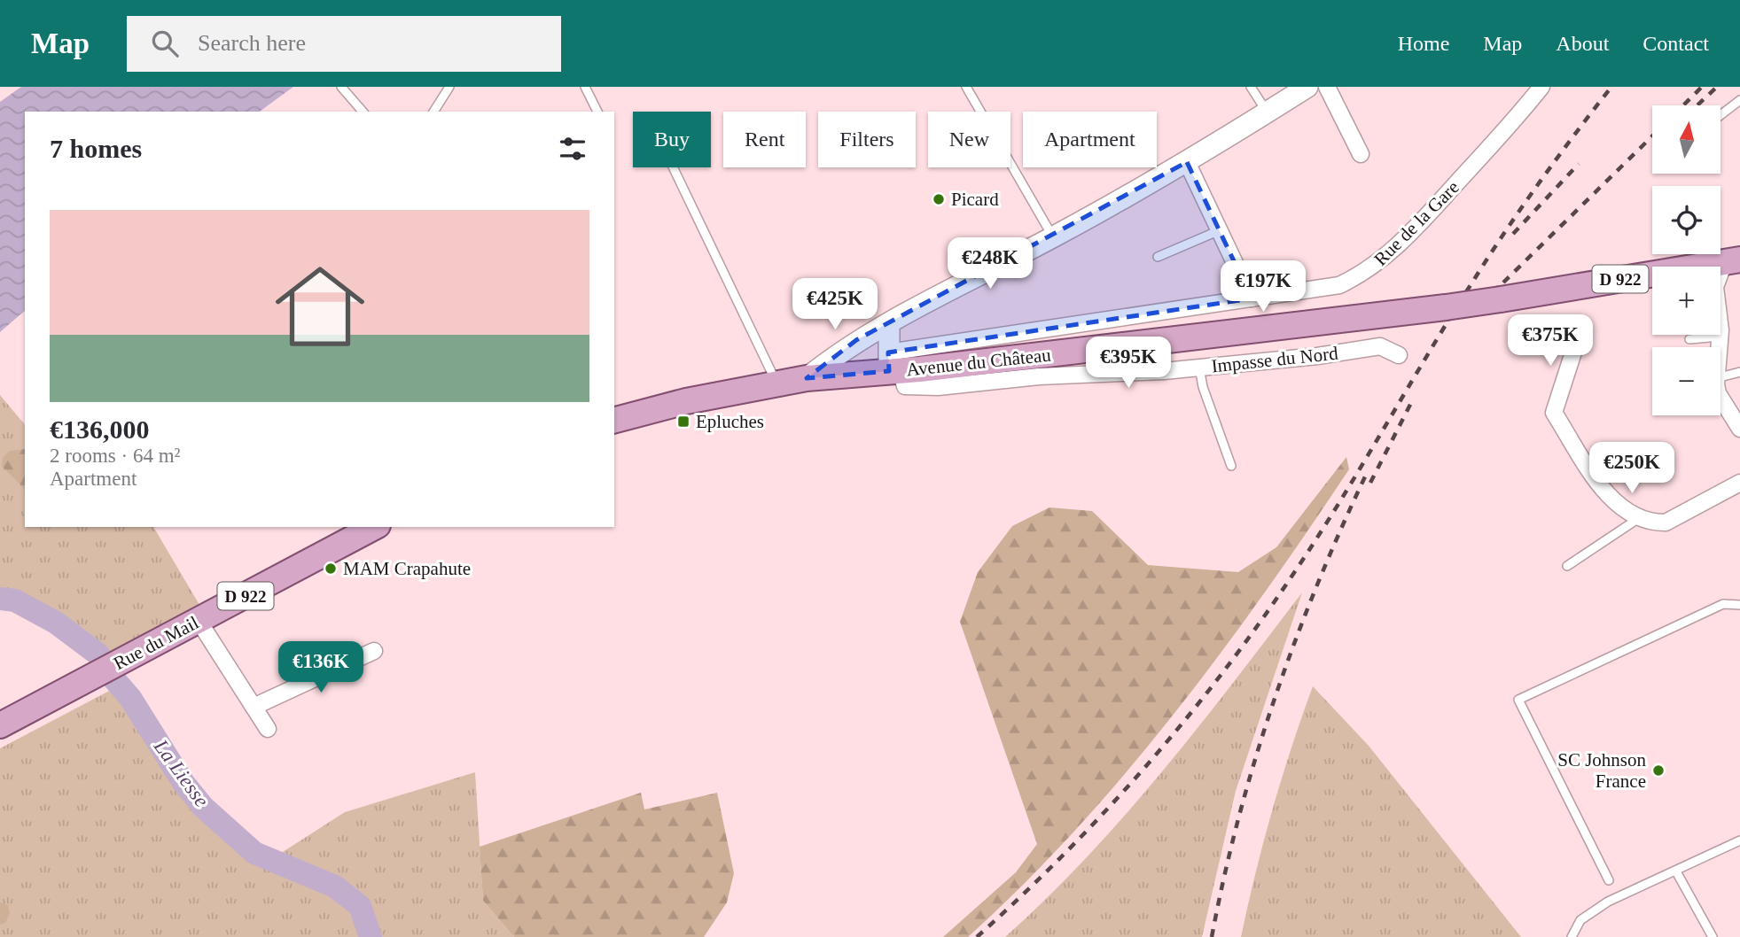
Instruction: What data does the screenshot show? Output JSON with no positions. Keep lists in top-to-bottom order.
{
  "streets": {
    "main road": ["D 922", "Avenue du Château", "Rue du Mail"],
    "street": ["Rue de la Gare", "Impasse du Nord"]
  },
  "crossings": [
    ["Rue de la Gare", "Impasse du Nord"],
    ["Rue de la Gare", "Avenue du Château"],
    ["D 922", "Avenue du Château"],
    ["Impasse du Nord", "Avenue du Château"]
  ],
  "water": ["La Liesse"],
  "places": {
    "other": ["Picard", "MAM Crapahute", "SC Johnson France"],
    "transit": ["Epluches"]
  },
  "north": "top",
  "page": {
    "header": "Map",
    "search": "Search here",
    "nav": [
      "Home",
      "Map",
      "About",
      "Contact"
    ],
    "map_buttons": ["+", "−"],
    "chip": [
      "Buy",
      "Rent",
      "Filters",
      "New",
      "Apartment"
    ],
    "heading": "7 homes",
    "list": [
      {
        "name": "€136,000",
        "note": "2 rooms · 64 m² · Apartment"
      }
    ],
    "price": [
      "€248K",
      "€197K",
      "€425K",
      "€375K",
      "€395K",
      "€250K",
      "€136K"
    ]
  }
}
